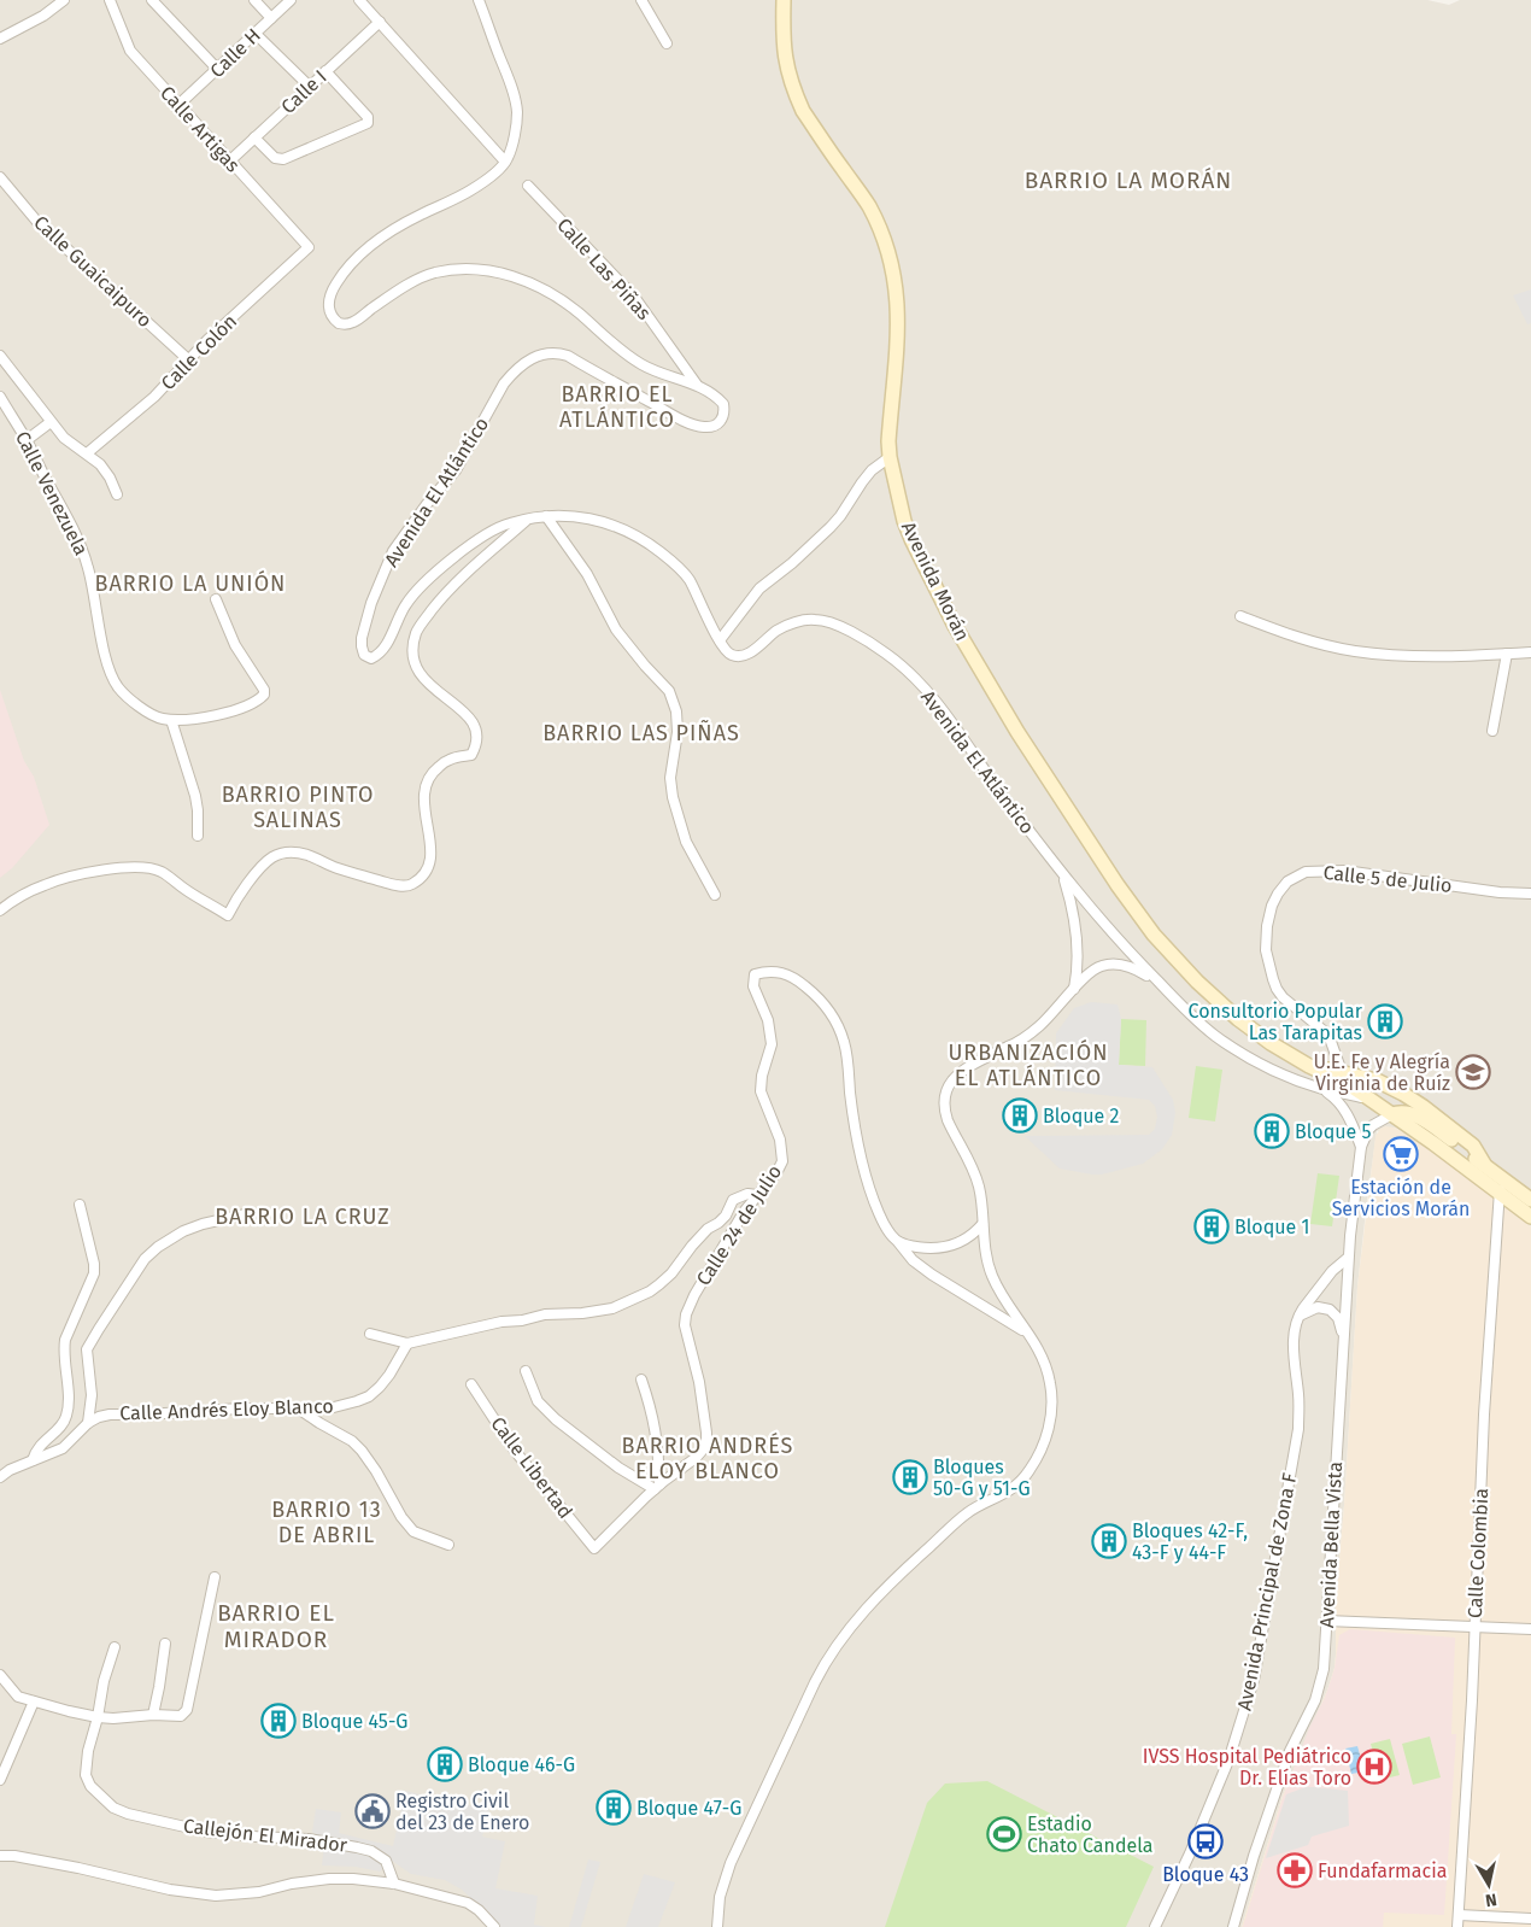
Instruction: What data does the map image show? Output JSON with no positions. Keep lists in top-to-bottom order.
{
  "streets": {
    "main road": ["Avenida Morán"],
    "street": [
      "Calle H",
      "Calle I",
      "Calle Artigas",
      "Calle Las Piñas",
      "Calle Guaicaipuro",
      "Calle Colón",
      "Avenida El Atlántico",
      "Calle Venezuela",
      "Calle 5 de Julio",
      "Calle 24 de Julio",
      "Calle Andrés Eloy Blanco",
      "Calle Libertad",
      "Avenida Bella Vista",
      "Calle Colombia",
      "Avenida Principal de Zona F",
      "Callejón El Mirador"
    ]
  },
  "crossings": [
    ["Calle H", "Calle Artigas"],
    ["Calle I", "Calle Artigas"],
    ["Calle Artigas", "Calle Colón"],
    ["Calle Las Piñas", "Avenida El Atlántico"],
    ["Calle Guaicaipuro", "Calle Colón"],
    ["Avenida El Atlántico", "Avenida Morán"],
    ["Avenida El Atlántico", "Avenida Bella Vista"],
    ["Avenida Morán", "Calle 5 de Julio"],
    ["Avenida Morán", "Avenida Bella Vista"],
    ["Avenida Morán", "Calle Colombia"],
    ["Calle 24 de Julio", "Calle Libertad"],
    ["Avenida Bella Vista", "Avenida Principal de Zona F"]
  ],
  "districts": [
    "BARRIO LA MORÁN",
    "BARRIO EL ATLÁNTICO",
    "BARRIO LA UNIÓN",
    "BARRIO LAS PIÑAS",
    "BARRIO PINTO SALINAS",
    "URBANIZACIÓN EL ATLÁNTICO",
    "BARRIO LA CRUZ",
    "BARRIO ANDRÉS ELOY BLANCO",
    "BARRIO 13 DE ABRIL",
    "BARRIO EL MIRADOR"
  ],
  "places": {
    "building": [
      "Consultorio Popular Las Tarapitas",
      "Bloque 2",
      "Bloque 5",
      "Bloque 1",
      "Bloques 50-G y 51-G",
      "Bloques 42-F, 43-F y 44-F",
      "Bloque 45-G",
      "Bloque 46-G",
      "Bloque 47-G"
    ],
    "school or university": ["U.E. Fe y Alegría Virginia de Ruíz"],
    "supermarket": ["Estación de Servicios Morán"],
    "hospital": ["IVSS Hospital Pediátrico Dr. Elías Toro"],
    "public building": ["Registro Civil del 23 de Enero"],
    "sports": ["Estadio Chato Candela"],
    "bus stop": ["Bloque 43"],
    "pharmacy": ["Fundafarmacia"]
  },
  "north": "bottom"
}
